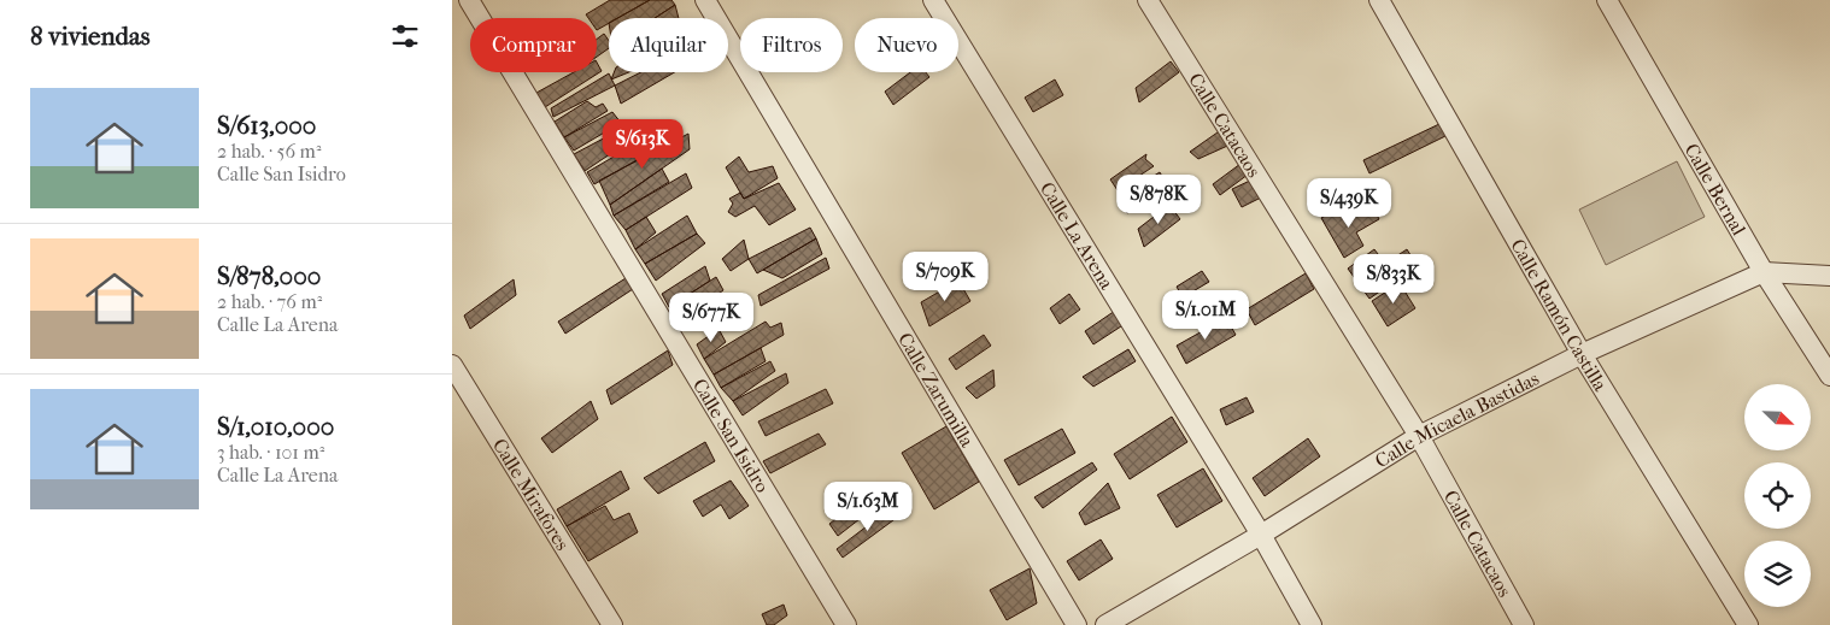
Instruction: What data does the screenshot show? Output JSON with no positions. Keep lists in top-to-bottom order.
{
  "streets": {
    "street": [
      "Calle Catacaos",
      "Calle Bernal",
      "Calle La Arena",
      "Calle Ramón Castilla",
      "Calle Zarumilla",
      "Calle Micaela Bastidas",
      "Calle San Isidro",
      "Calle Mirafores"
    ]
  },
  "crossings": [
    ["Calle Catacaos", "Calle Micaela Bastidas"],
    ["Calle Bernal", "Calle Micaela Bastidas"],
    ["Calle La Arena", "Calle Micaela Bastidas"],
    ["Calle Ramón Castilla", "Calle Micaela Bastidas"]
  ],
  "north": "bottom right",
  "page": {
    "heading": "8 viviendas",
    "chip": [
      "Comprar",
      "Alquilar",
      "Filtros",
      "Nuevo"
    ],
    "list": [
      {
        "name": "S/613,000",
        "note": "2 hab. · 56 m² · Calle San Isidro"
      },
      {
        "name": "S/878,000",
        "note": "2 hab. · 76 m² · Calle La Arena"
      },
      {
        "name": "S/1,010,000",
        "note": "3 hab. · 101 m² · Calle La Arena"
      }
    ],
    "price": [
      "S/613K",
      "S/878K",
      "S/439K",
      "S/709K",
      "S/833K",
      "S/1.01M",
      "S/677K",
      "S/1.63M"
    ]
  }
}
